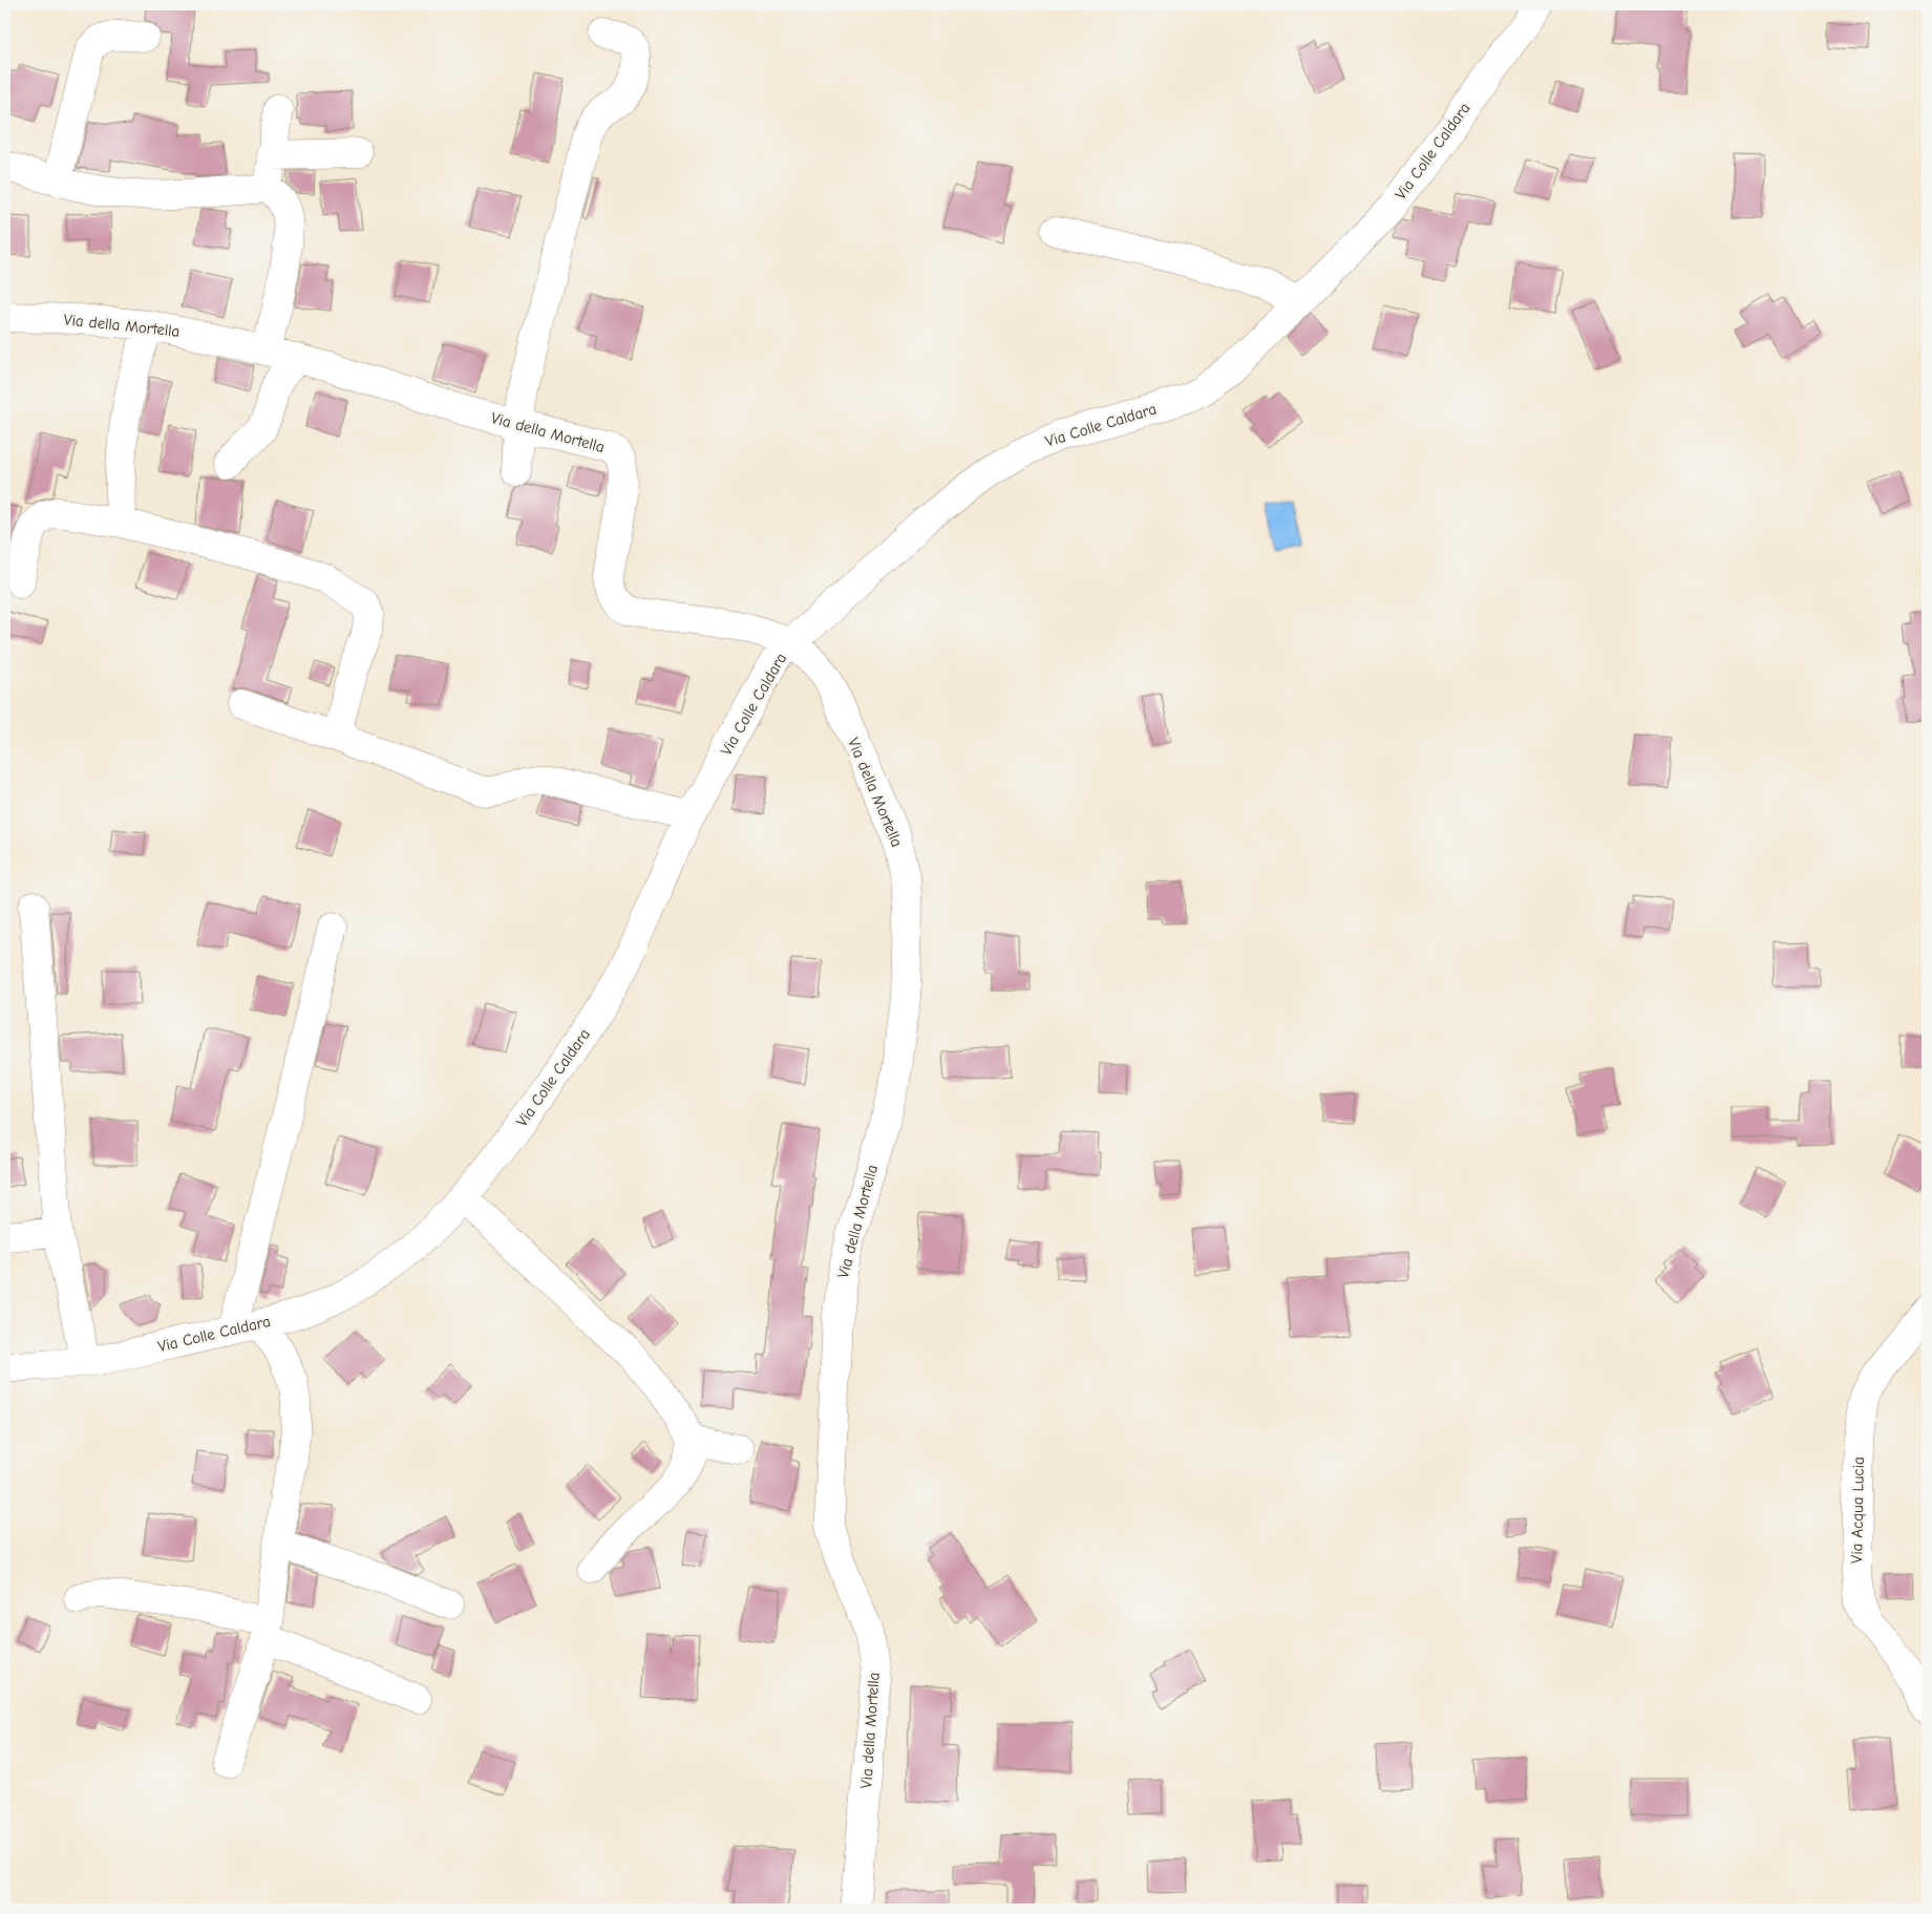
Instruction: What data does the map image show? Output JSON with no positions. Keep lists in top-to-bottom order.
{
  "streets": {
    "street": ["Via Colle Caldara", "Via della Mortella", "Via Acqua Lucia"]
  },
  "crossings": [
    ["Via Colle Caldara", "Via della Mortella"]
  ]
}
